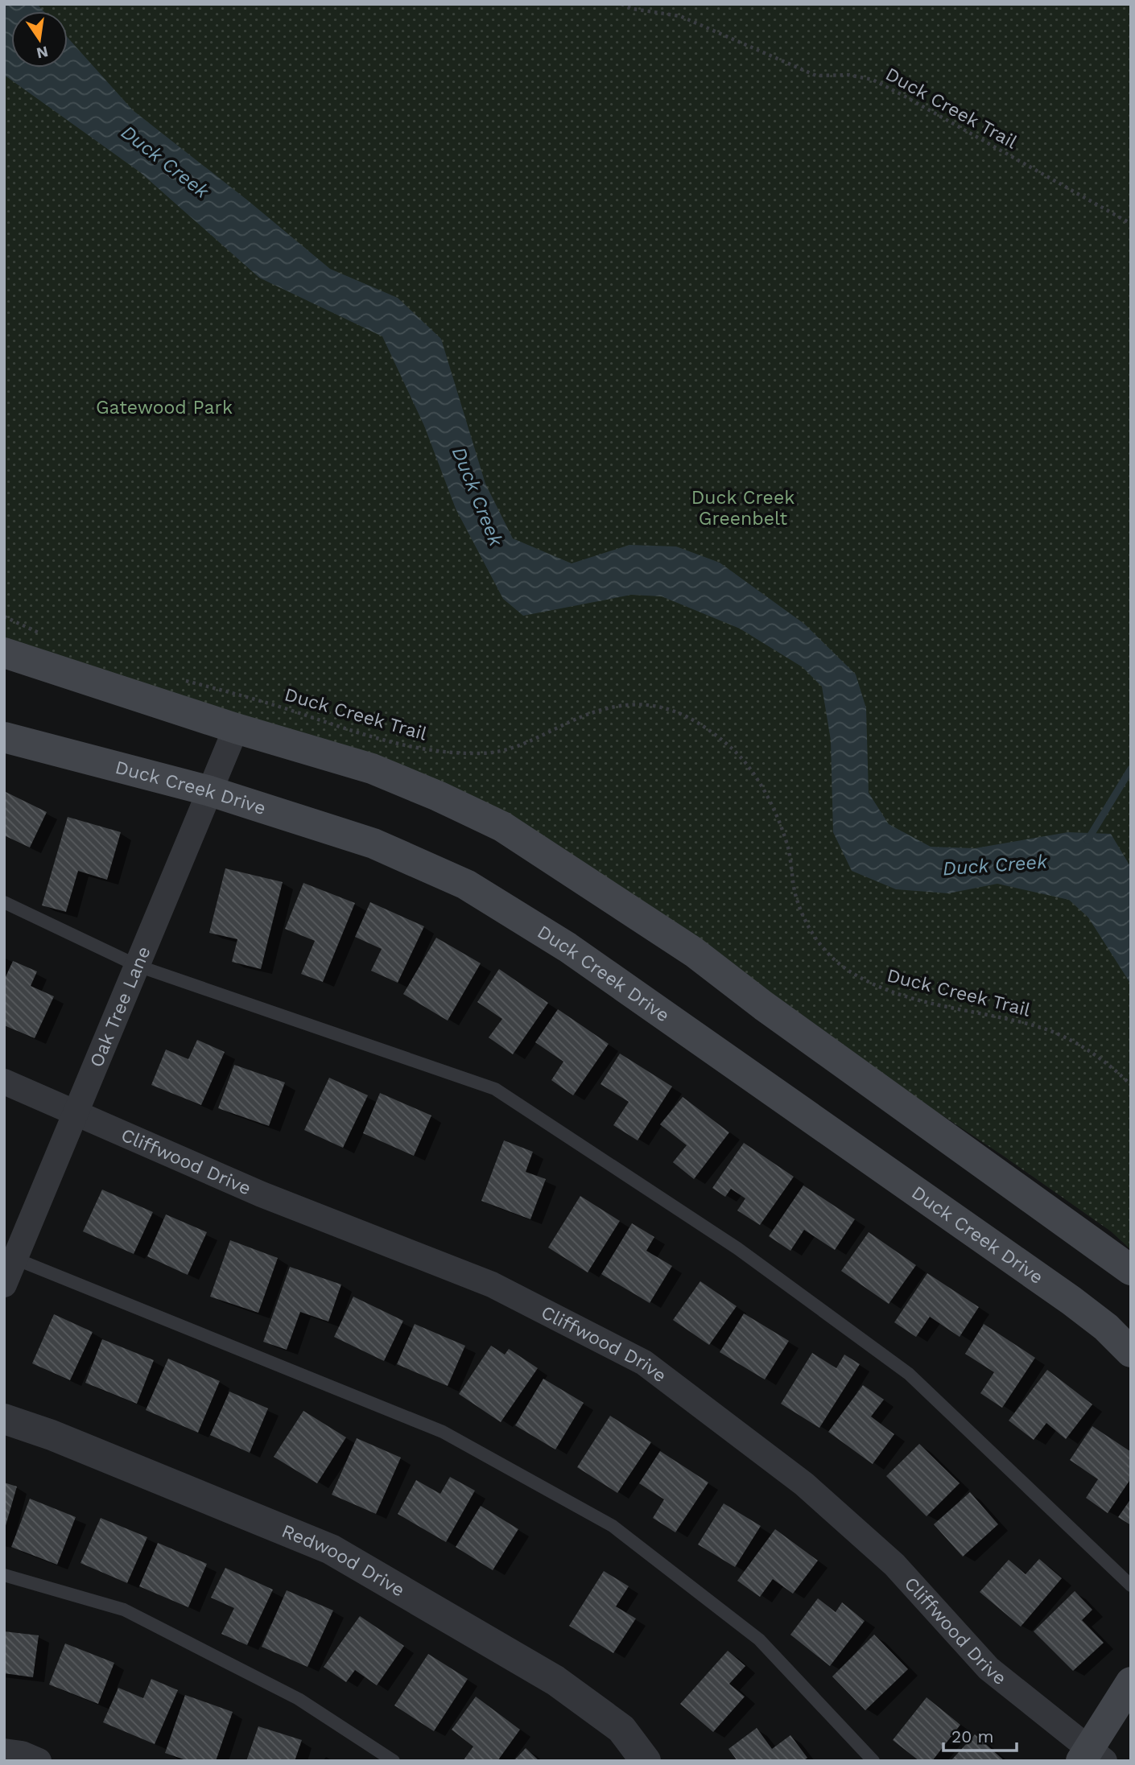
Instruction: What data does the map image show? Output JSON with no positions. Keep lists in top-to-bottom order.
{
  "streets": {
    "main road": ["Duck Creek Drive"],
    "street": ["Oak Tree Lane", "Cliffwood Drive", "Redwood Drive"],
    "path": ["Duck Creek Trail"]
  },
  "crossings": [
    ["Duck Creek Drive", "Oak Tree Lane"],
    ["Oak Tree Lane", "Cliffwood Drive"]
  ],
  "water": ["Duck Creek"],
  "parks": ["Gatewood Park", "Duck Creek Greenbelt"],
  "scale_bar": "20 m",
  "north": "bottom"
}
